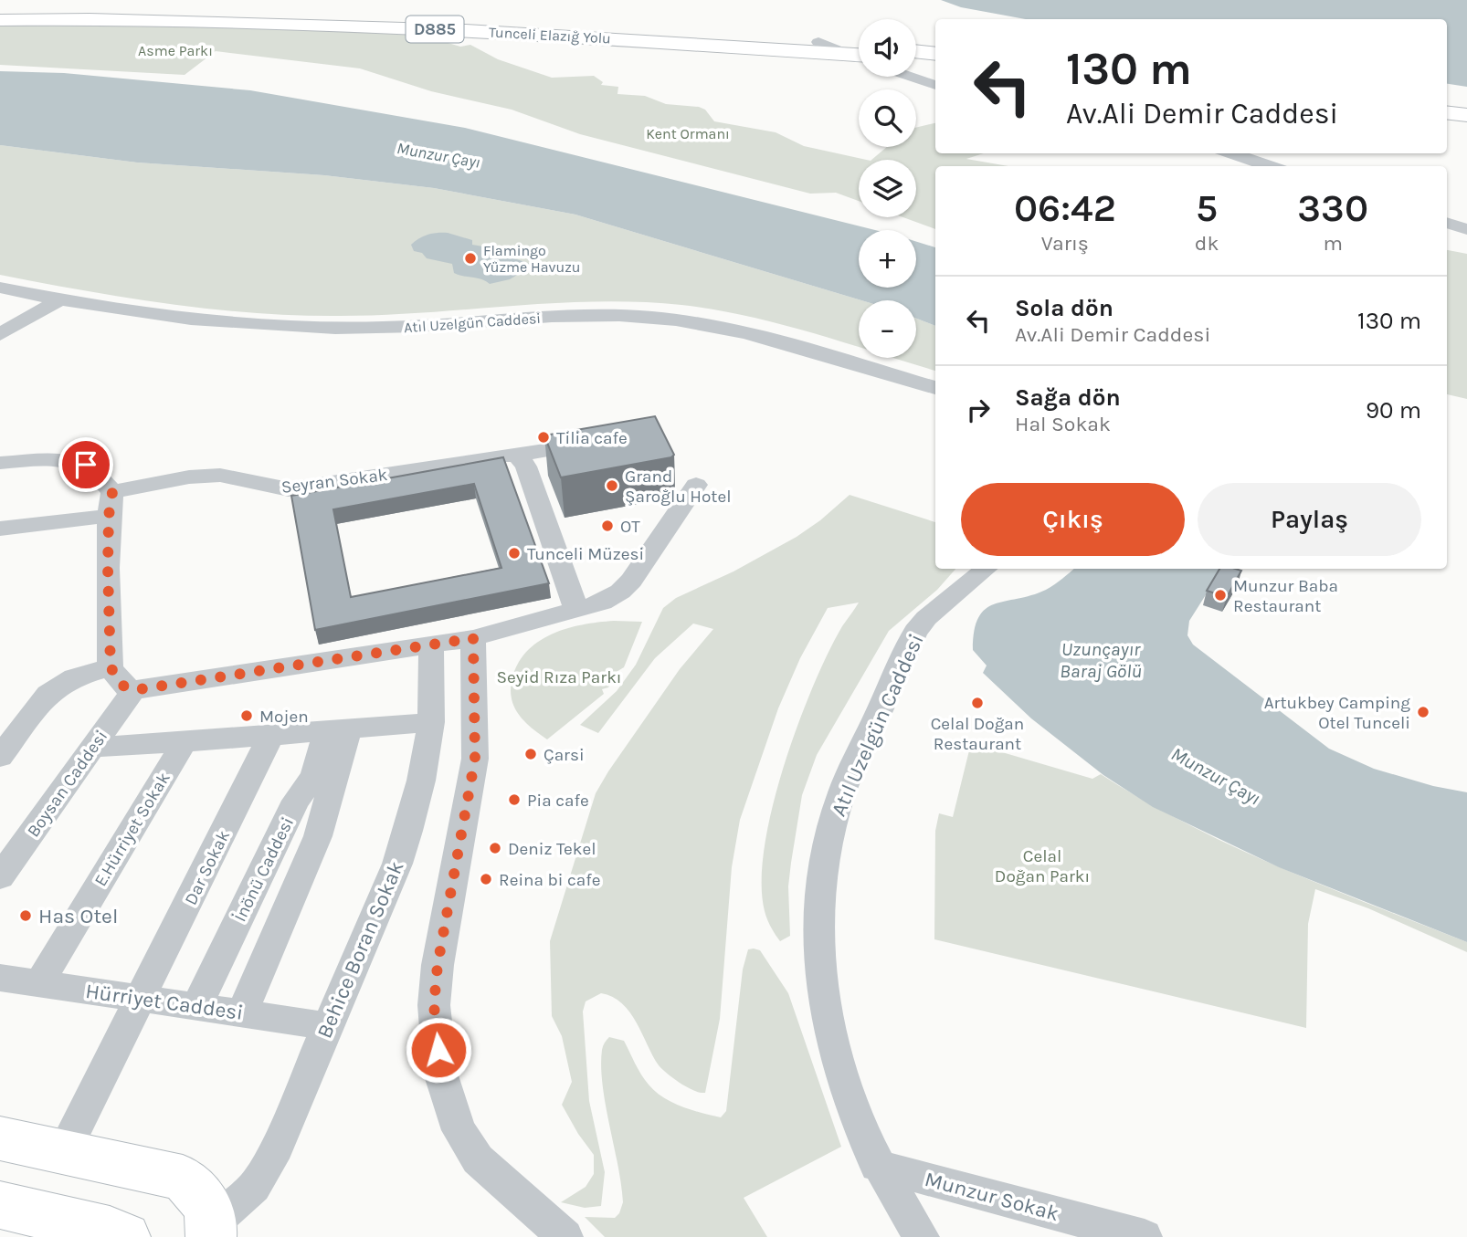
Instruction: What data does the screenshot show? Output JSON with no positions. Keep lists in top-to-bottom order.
{
  "streets": {
    "main road": ["D885", "Tunceli Elazığ Yolu"],
    "street": [
      "Atıl Uzelgün Caddesi",
      "Seyran Sokak",
      "Boysan Caddesi",
      "E.Hürriyet Sokak",
      "Dar Sokak",
      "İnönü Caddesi",
      "Behice Boran Sokak",
      "Hürriyet Caddesi",
      "Munzur Sokak"
    ]
  },
  "crossings": [
    ["Atıl Uzelgün Caddesi", "Munzur Sokak"],
    ["E.Hürriyet Sokak", "Hürriyet Caddesi"],
    ["Dar Sokak", "Hürriyet Caddesi"],
    ["İnönü Caddesi", "Hürriyet Caddesi"],
    ["Behice Boran Sokak", "Hürriyet Caddesi"]
  ],
  "water": ["Munzur Çayı", "Uzunçayır Baraj Gölü"],
  "parks": [
    "Asme Parkı",
    "Kent Ormanı",
    "Seyid Rıza Parkı",
    "Celal Doğan Parkı"
  ],
  "places": [
    "Flamingo Yüzme Havuzu",
    "Tilia cafe",
    "Grand Şaroğlu Hotel",
    "OT",
    "Tunceli Müzesi",
    "Munzur Baba Restaurant",
    "Celal Doğan Restaurant",
    "Artukbey Camping Otel Tunceli",
    "Mojen",
    "Çarsi",
    "Pia cafe",
    "Deniz Tekel",
    "Reina bi cafe",
    "Has Otel"
  ],
  "page": {
    "map_buttons": ["+", "−"],
    "turn": ["130 m", "Av.Ali Demir Caddesi"],
    "eta": [
      "06:42",
      "Varış",
      "5",
      "dk",
      "330",
      "m"
    ],
    "list": [
      {
        "name": "Sola dön",
        "note": "Av.Ali Demir Caddesi",
        "value": "130 m"
      },
      {
        "name": "Sağa dön",
        "note": "Hal Sokak",
        "value": "90 m"
      }
    ],
    "buttons": ["Çıkış", "Paylaş"]
  }
}
